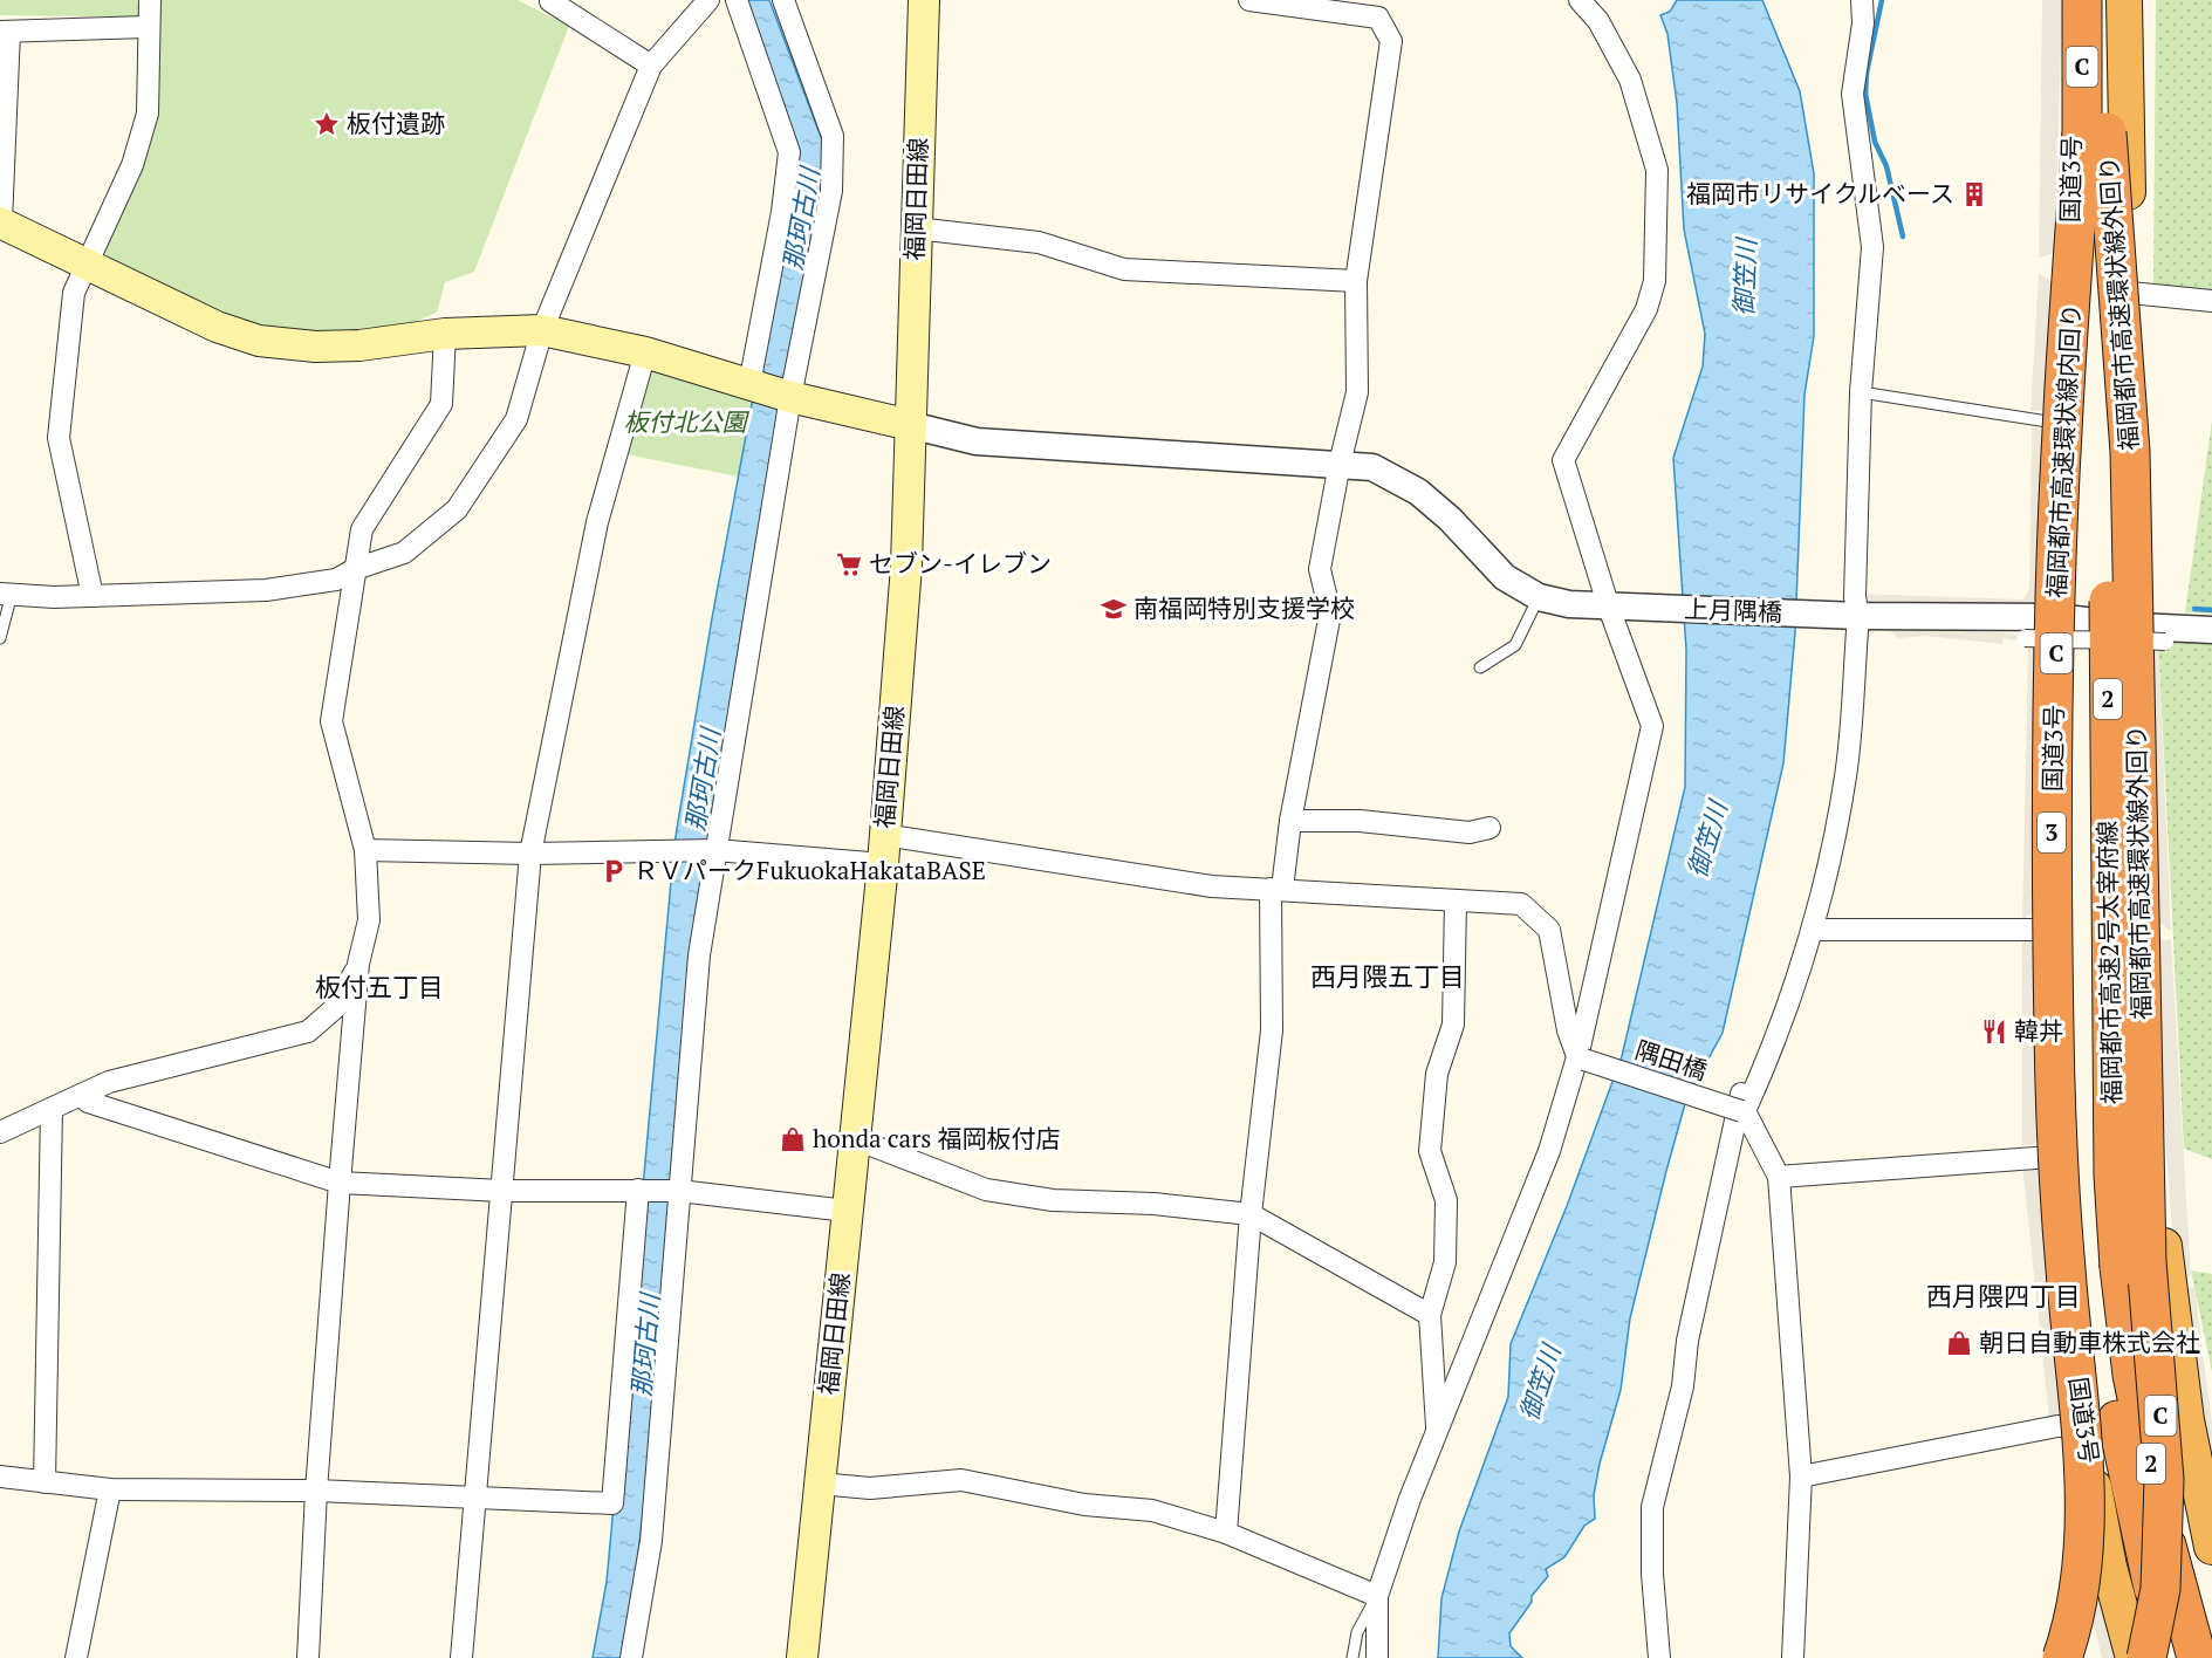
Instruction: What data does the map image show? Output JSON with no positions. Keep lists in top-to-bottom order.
{
  "streets": {
    "highway": [
      "C",
      "国道3号",
      "福岡都市高速環状線外回り",
      "福岡都市高速環状線内回り",
      "2",
      "3",
      "福岡都市高速2号太宰府線"
    ],
    "main road": ["福岡日田線"],
    "street": ["上月隅橋", "隅田橋"]
  },
  "crossings": [
    ["国道3号", "上月隅橋"],
    ["福岡都市高速環状線外回り", "福岡都市高速環状線内回り"],
    ["福岡都市高速環状線外回り", "福岡都市高速2号太宰府線"],
    ["福岡都市高速環状線内回り", "福岡都市高速2号太宰府線"]
  ],
  "districts": ["西月隈五丁目", "板付五丁目", "西月隈四丁目"],
  "water": ["那珂古川", "御笠川"],
  "parks": ["板付北公園"],
  "places": {
    "place": ["板付遺跡"],
    "building": ["福岡市リサイクルベース"],
    "supermarket": ["セブン-イレブン"],
    "school or university": ["南福岡特別支援学校"],
    "parking": ["ＲＶパークFukuokaHakataBASE"],
    "restaurant": ["韓丼"],
    "shop": ["honda cars 福岡板付店", "朝日自動車株式会社"]
  }
}
